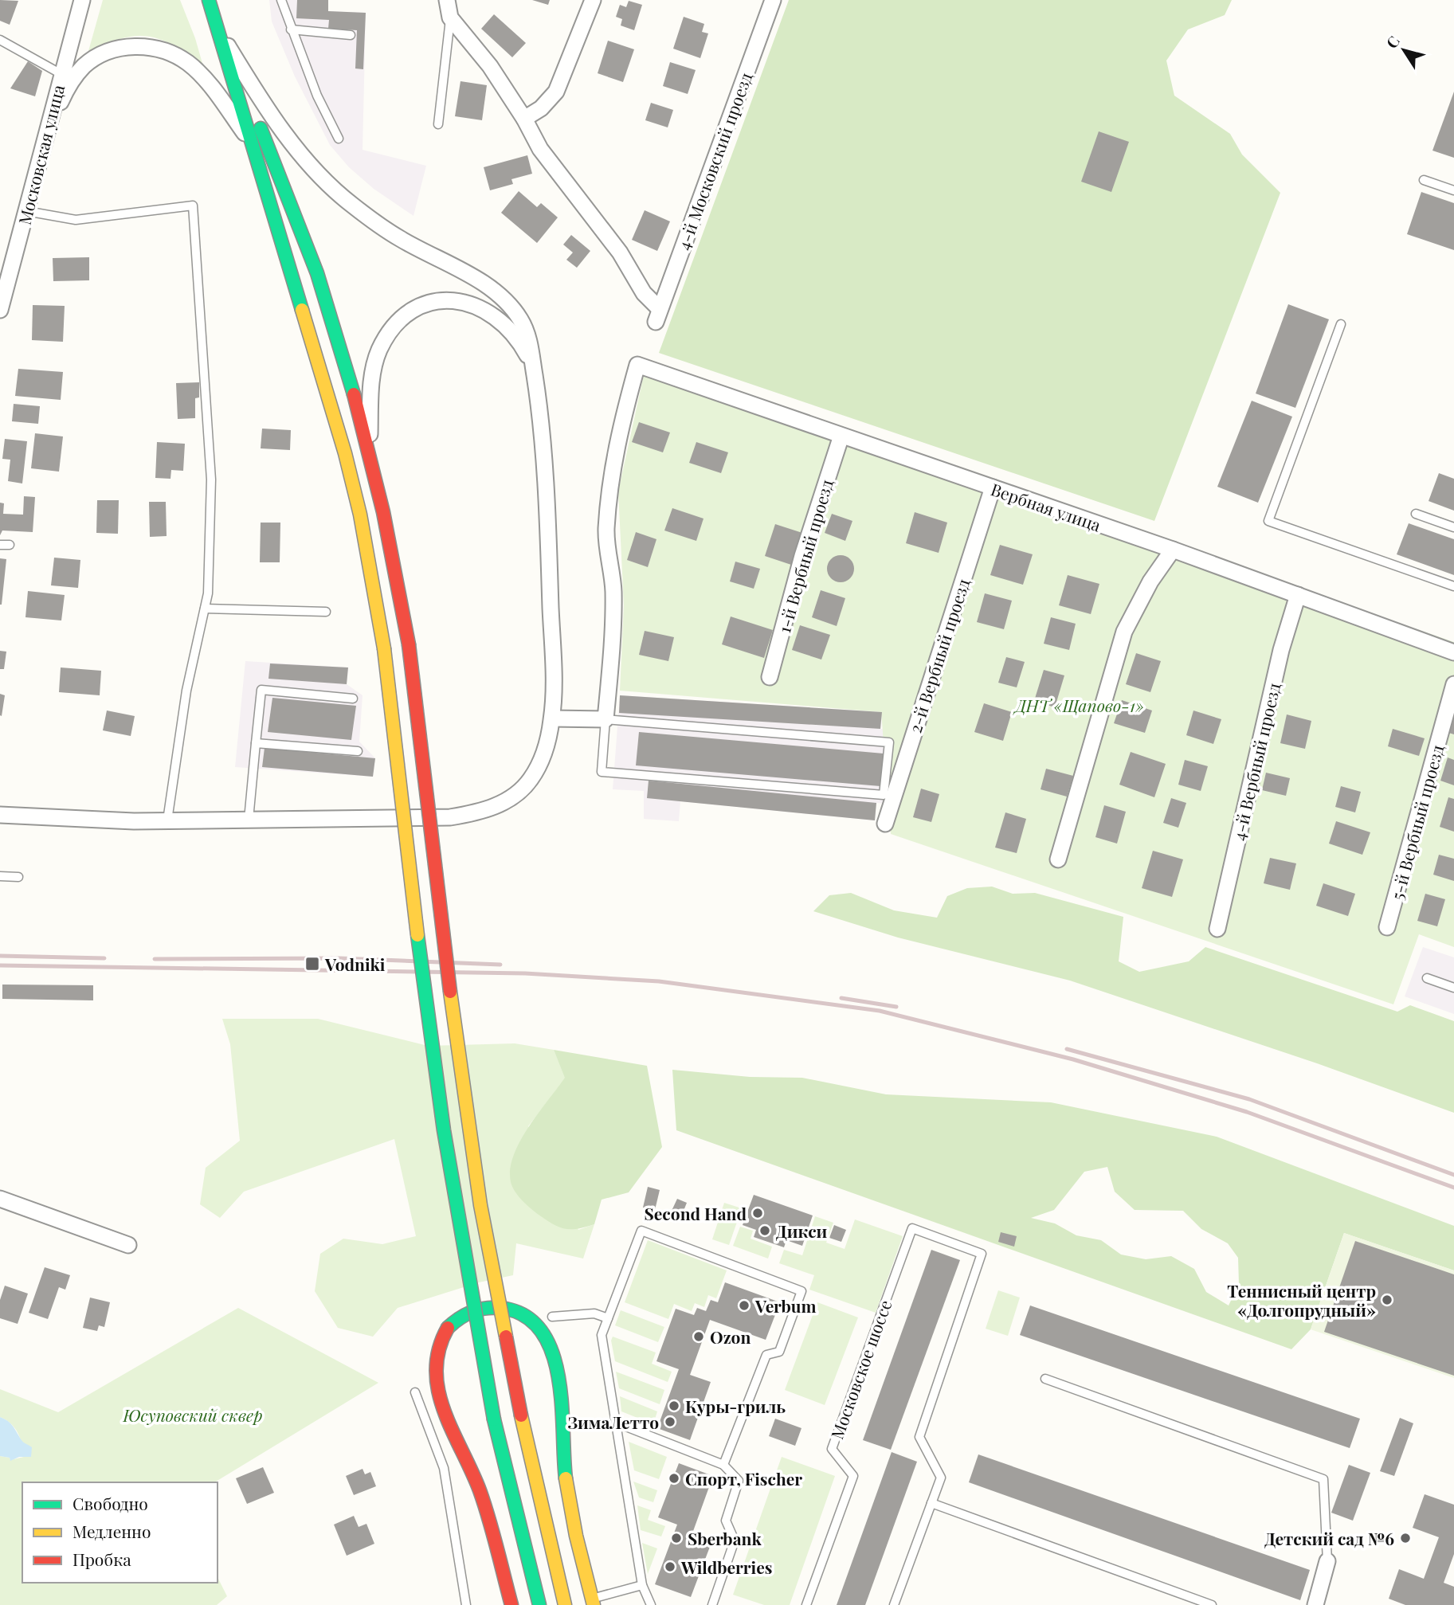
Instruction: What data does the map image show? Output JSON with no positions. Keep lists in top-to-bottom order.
{
  "streets": {
    "street": [
      "Московская улица",
      "4-й Московский проезд",
      "Вербная улица",
      "1-й Вербный проезд",
      "2-й Вербный проезд",
      "4-й Вербный проезд",
      "5-й Вербный проезд"
    ],
    "lane": ["Московское шоссе"]
  },
  "crossings": [
    ["Вербная улица", "1-й Вербный проезд"],
    ["Вербная улица", "2-й Вербный проезд"],
    ["Вербная улица", "4-й Вербный проезд"]
  ],
  "parks": ["ДНТ «Щапово-1»", "Юсуповский сквер"],
  "places": {
    "transit": ["Vodniki"],
    "other": [
      "Second Hand",
      "Дикси",
      "Теннисный центр «Долгопрудный»",
      "Verbum",
      "Ozon",
      "Куры-гриль",
      "ЗимаЛетто",
      "Спорт, Fischer",
      "Sberbank",
      "Детский сад №6",
      "Wildberries"
    ]
  },
  "legend": ["Свободно", "Медленно", "Пробка"],
  "north": "top left"
}
